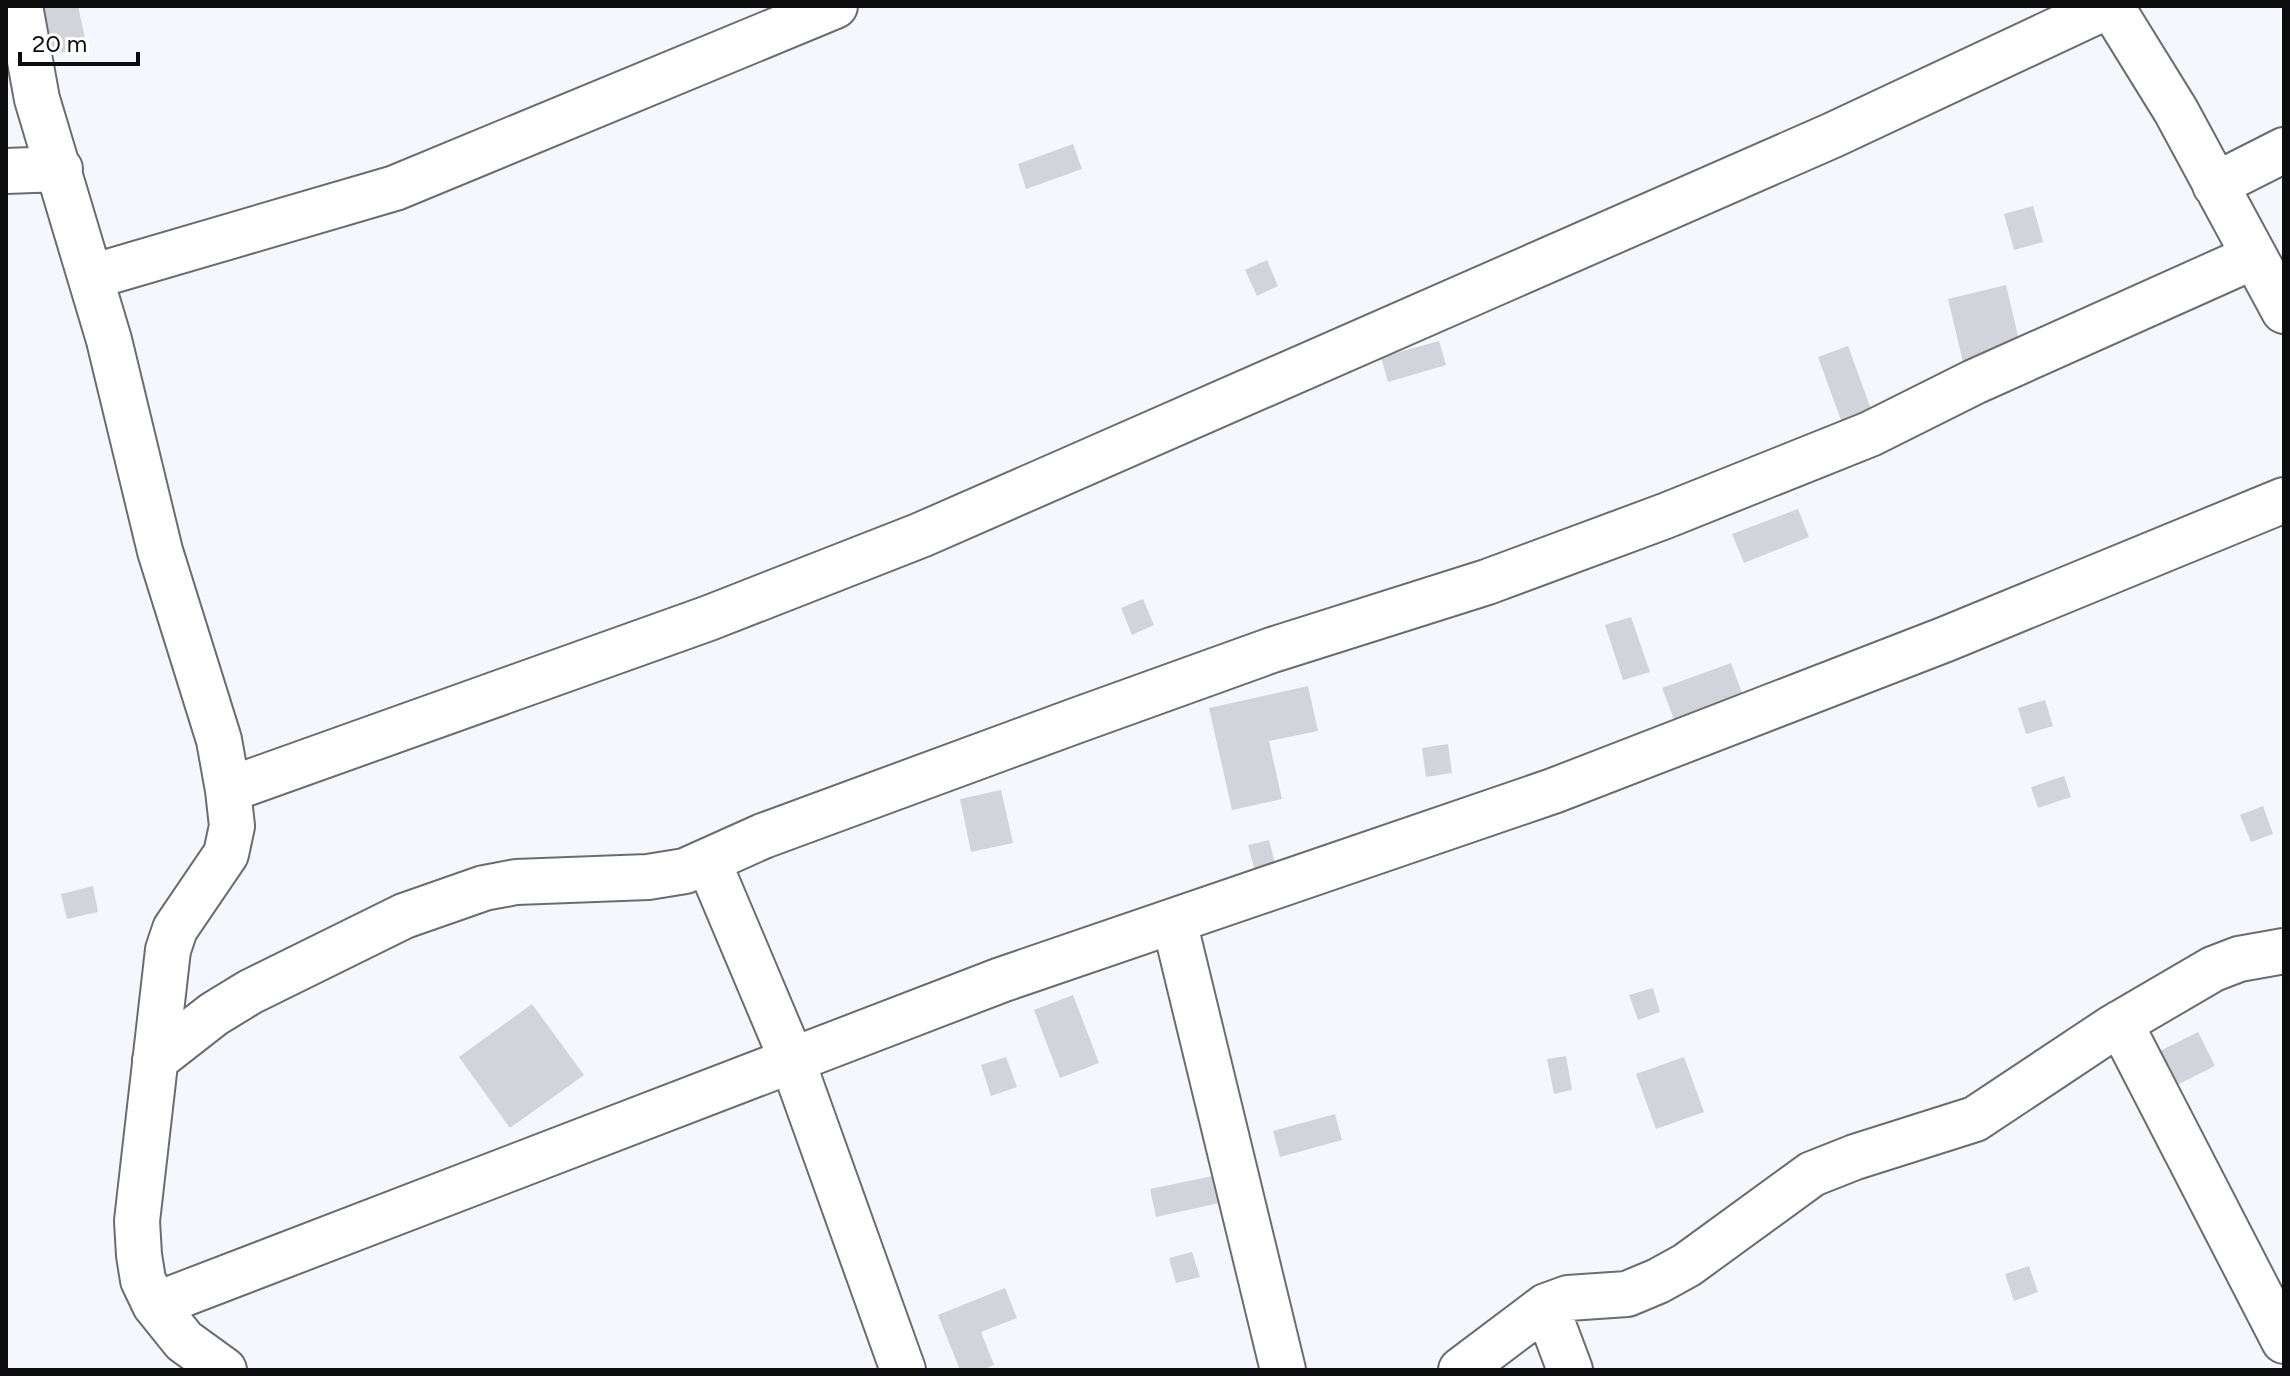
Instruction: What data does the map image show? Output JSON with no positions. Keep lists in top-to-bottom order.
{
  "scale_bar": "20 m"
}
